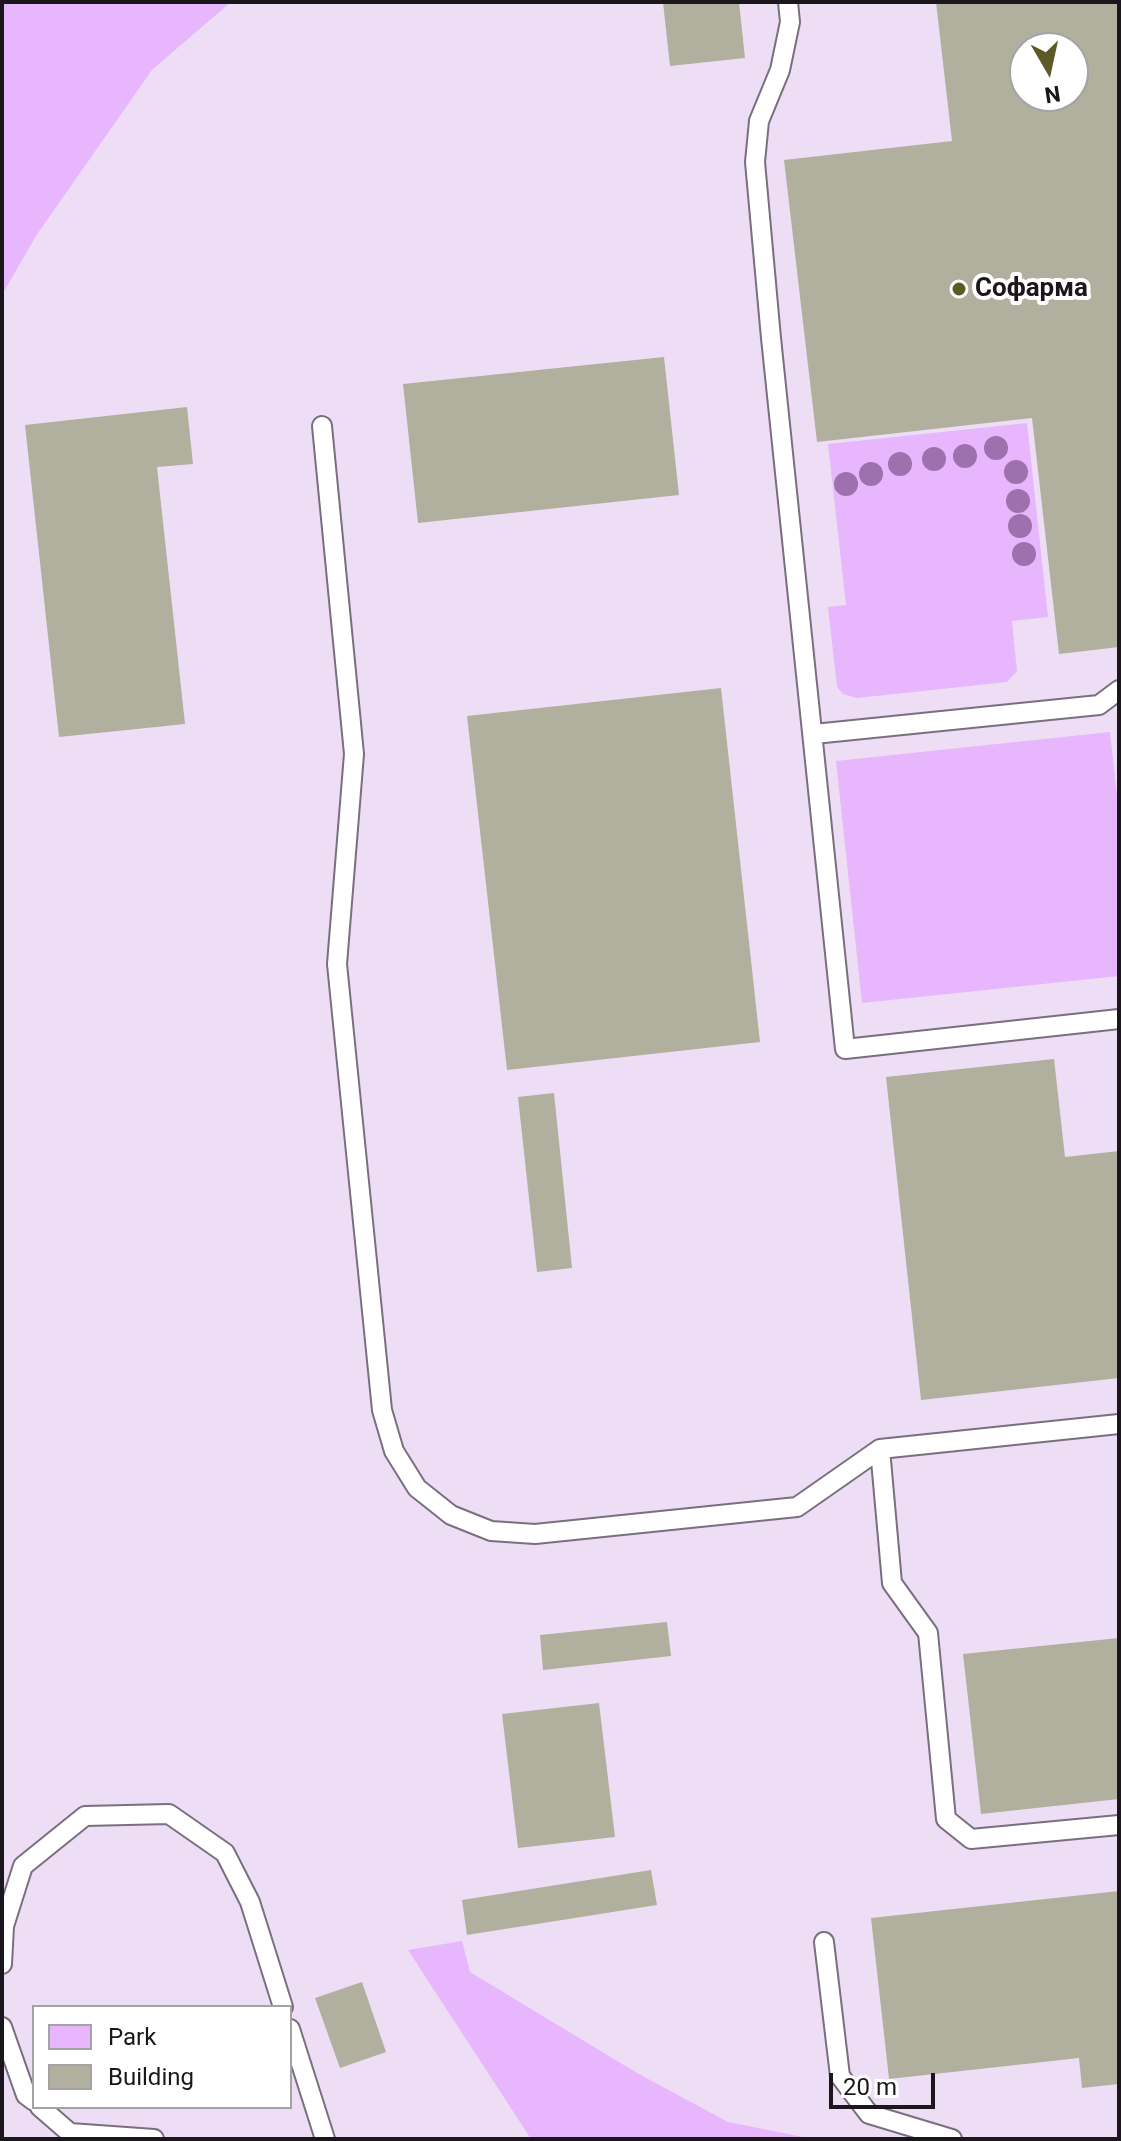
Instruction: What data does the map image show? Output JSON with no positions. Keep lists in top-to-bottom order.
{
  "places": ["Софарма"],
  "legend": ["Park", "Building"],
  "scale_bar": "20 m",
  "north": "bottom"
}
